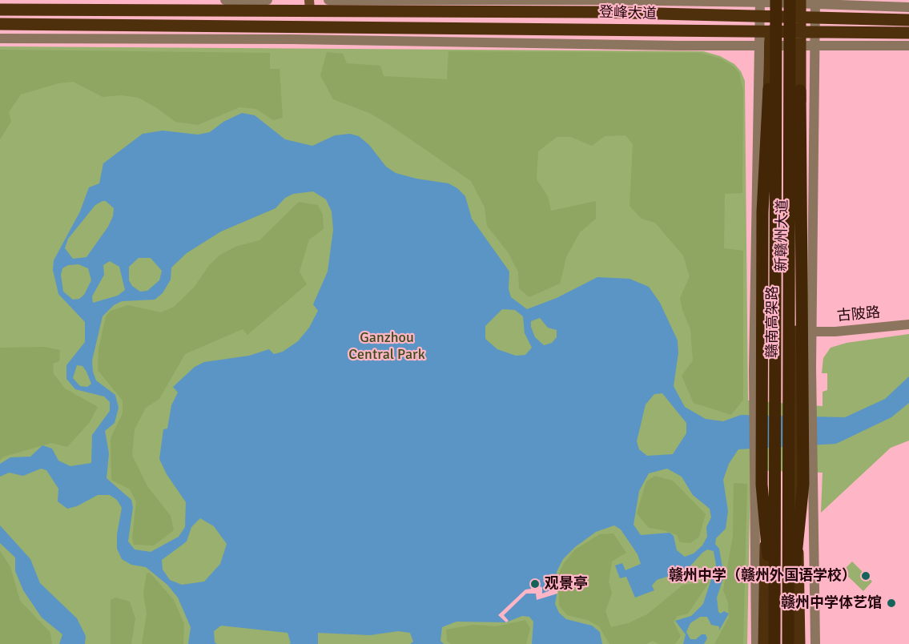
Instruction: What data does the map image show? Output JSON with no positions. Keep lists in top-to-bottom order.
{
  "streets": {
    "highway": ["赣南高架路"],
    "main road": ["登峰大道", "新赣州大道"],
    "street": ["古陂路"]
  },
  "crossings": [
    ["登峰大道", "新赣州大道"],
    ["新赣州大道", "赣南高架路"]
  ],
  "parks": ["Ganzhou Central Park"],
  "places": ["赣州中学（赣州外国语学校）", "观景亭", "赣州中学体艺馆"]
}
